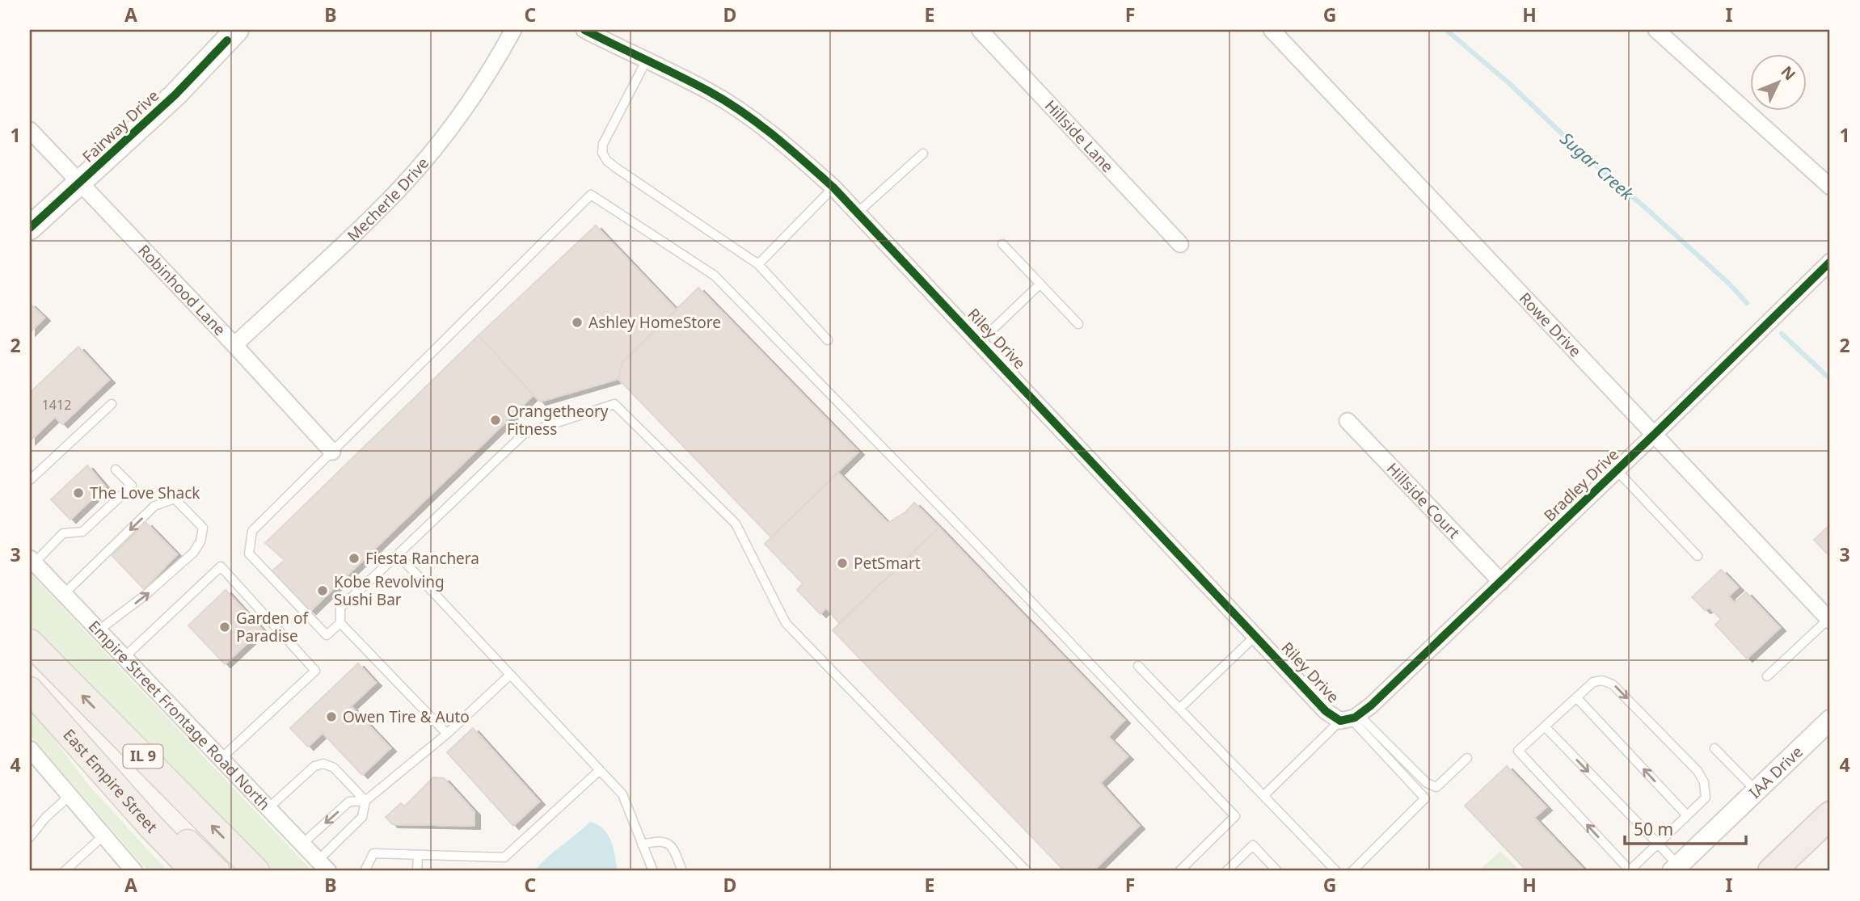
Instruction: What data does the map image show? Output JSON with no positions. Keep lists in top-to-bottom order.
{
  "streets": {
    "main road": ["Fairway Drive", "IL 9", "East Empire Street"],
    "street": [
      "Hillside Lane",
      "Mecherle Drive",
      "Robinhood Lane",
      "Rowe Drive",
      "Riley Drive",
      "Bradley Drive",
      "Hillside Court",
      "Empire Street Frontage Road North",
      "IAA Drive"
    ]
  },
  "crossings": [
    ["Fairway Drive", "Robinhood Lane"],
    ["Mecherle Drive", "Robinhood Lane"],
    ["Rowe Drive", "Bradley Drive"],
    ["Riley Drive", "Bradley Drive"],
    ["Bradley Drive", "Hillside Court"]
  ],
  "water": ["Sugar Creek"],
  "places": [
    "Ashley HomeStore",
    "Orangetheory Fitness",
    "The Love Shack",
    "Fiesta Ranchera",
    "PetSmart",
    "Kobe Revolving Sushi Bar",
    "Garden of Paradise",
    "Owen Tire & Auto"
  ],
  "house_numbers": ["1412"],
  "scale_bar": "50 m",
  "north": "top right",
  "grid": {
    "columns": [
      "A",
      "B",
      "C",
      "D",
      "E",
      "F",
      "G",
      "H",
      "I"
    ],
    "rows": [
      "1",
      "2",
      "3",
      "4"
    ]
  }
}
